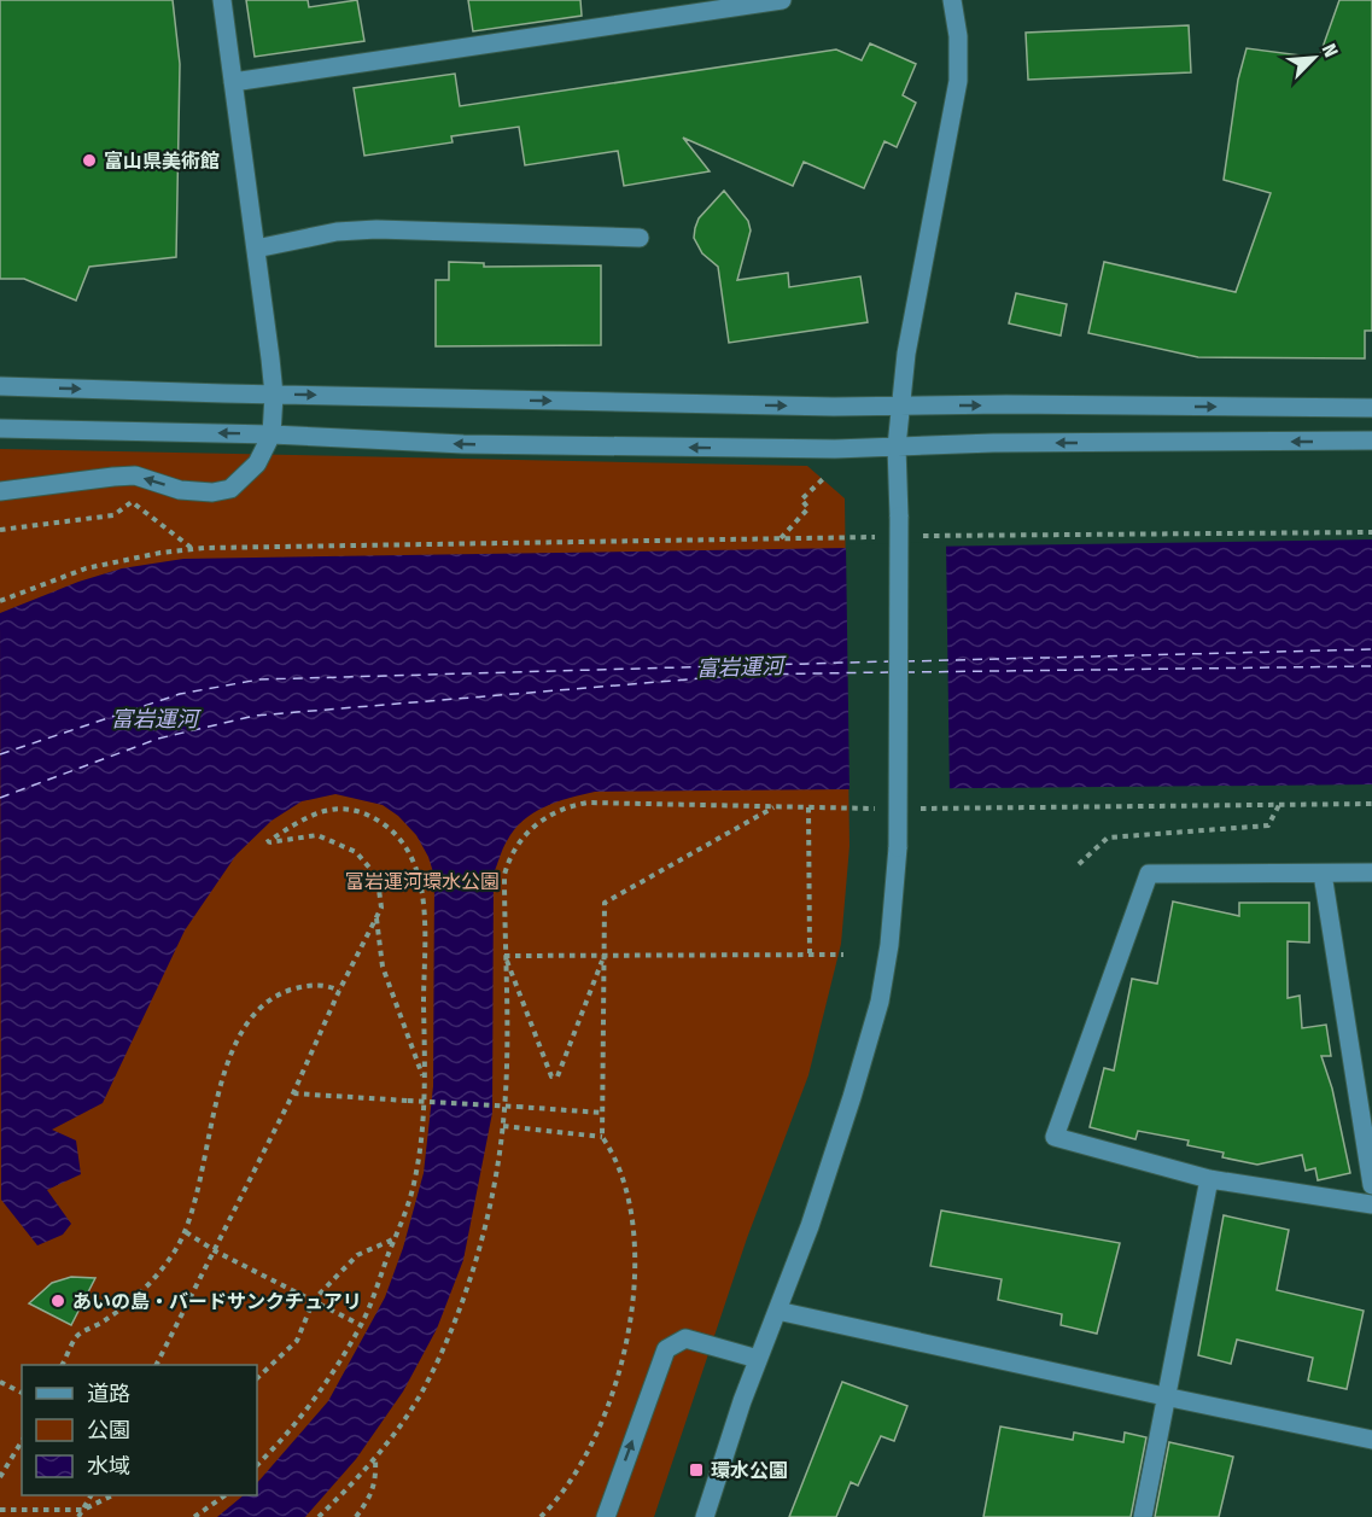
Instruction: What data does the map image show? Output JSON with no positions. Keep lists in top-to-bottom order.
{
  "water": ["富岩運河"],
  "parks": ["富岩運河環水公園"],
  "places": {
    "other": ["富山県美術館", "あいの島・バードサンクチュアリ"],
    "transit": ["環水公園"]
  },
  "legend": ["道路", "公園", "水域"],
  "north": "top right"
}
